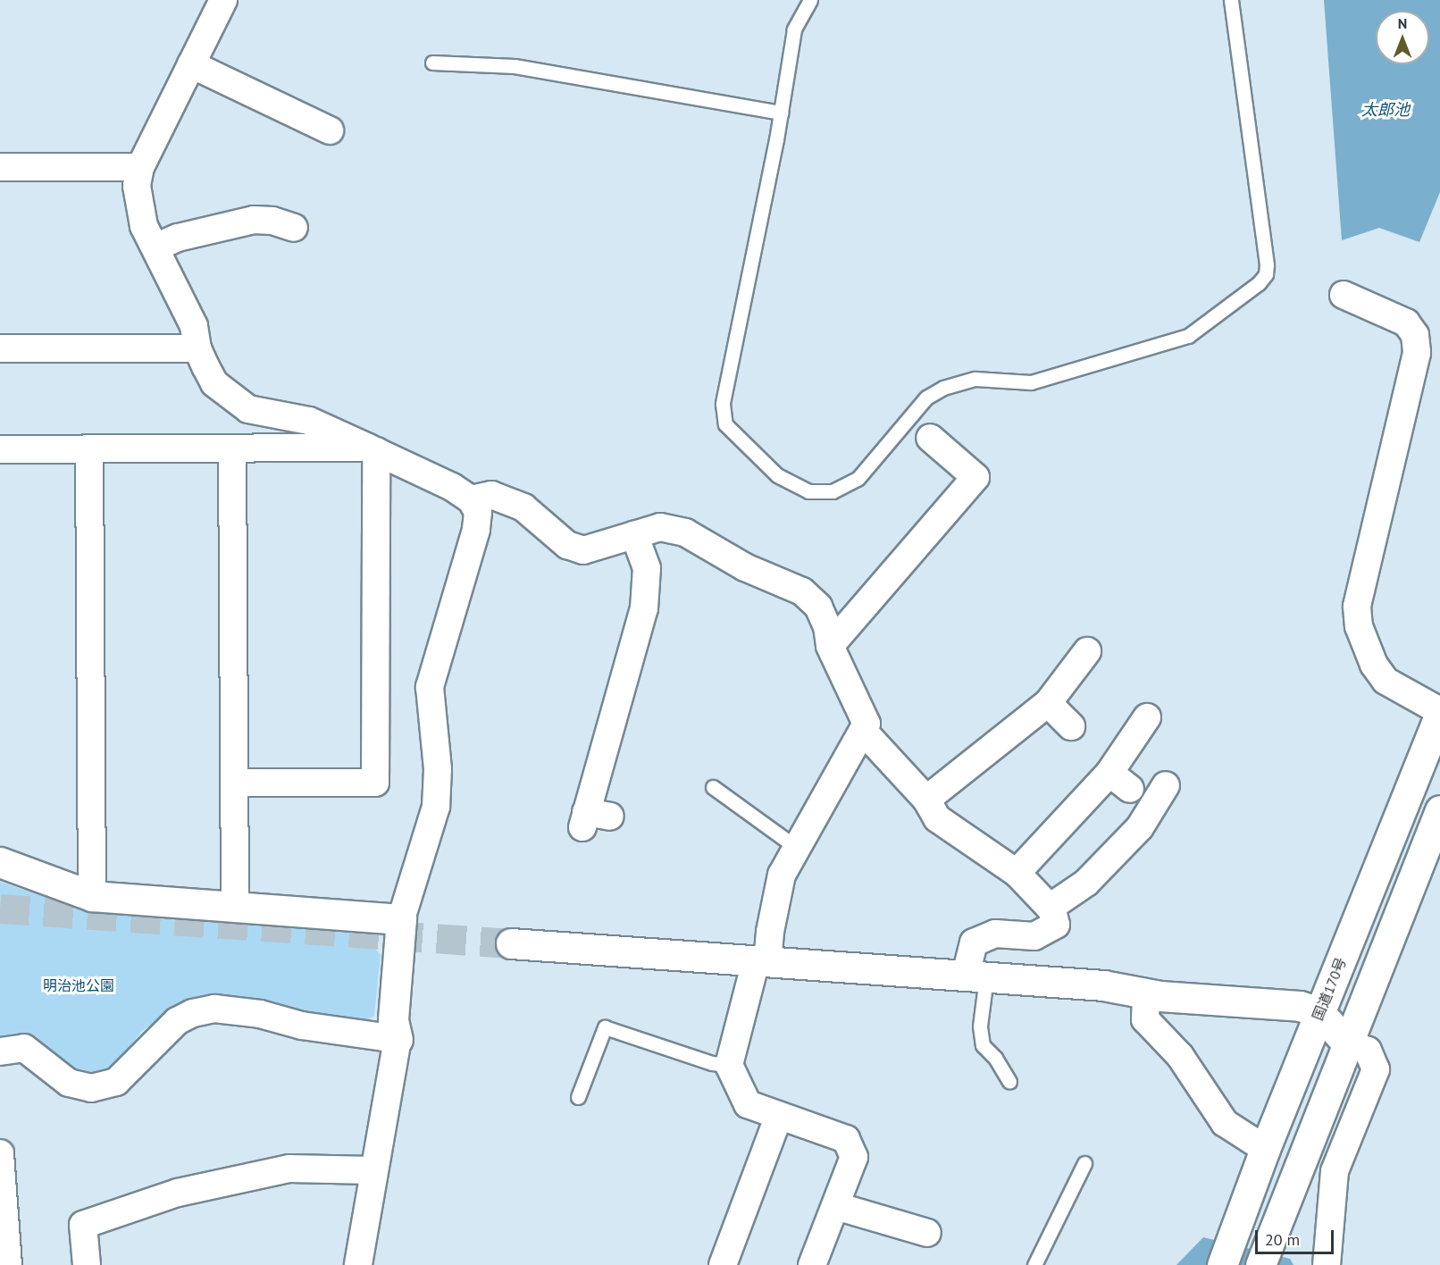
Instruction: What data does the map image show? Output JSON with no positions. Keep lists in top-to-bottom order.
{
  "streets": {
    "main road": ["国道170号"]
  },
  "water": ["太郎池"],
  "parks": ["明治池公園"],
  "scale_bar": "20 m",
  "north": "top"
}
